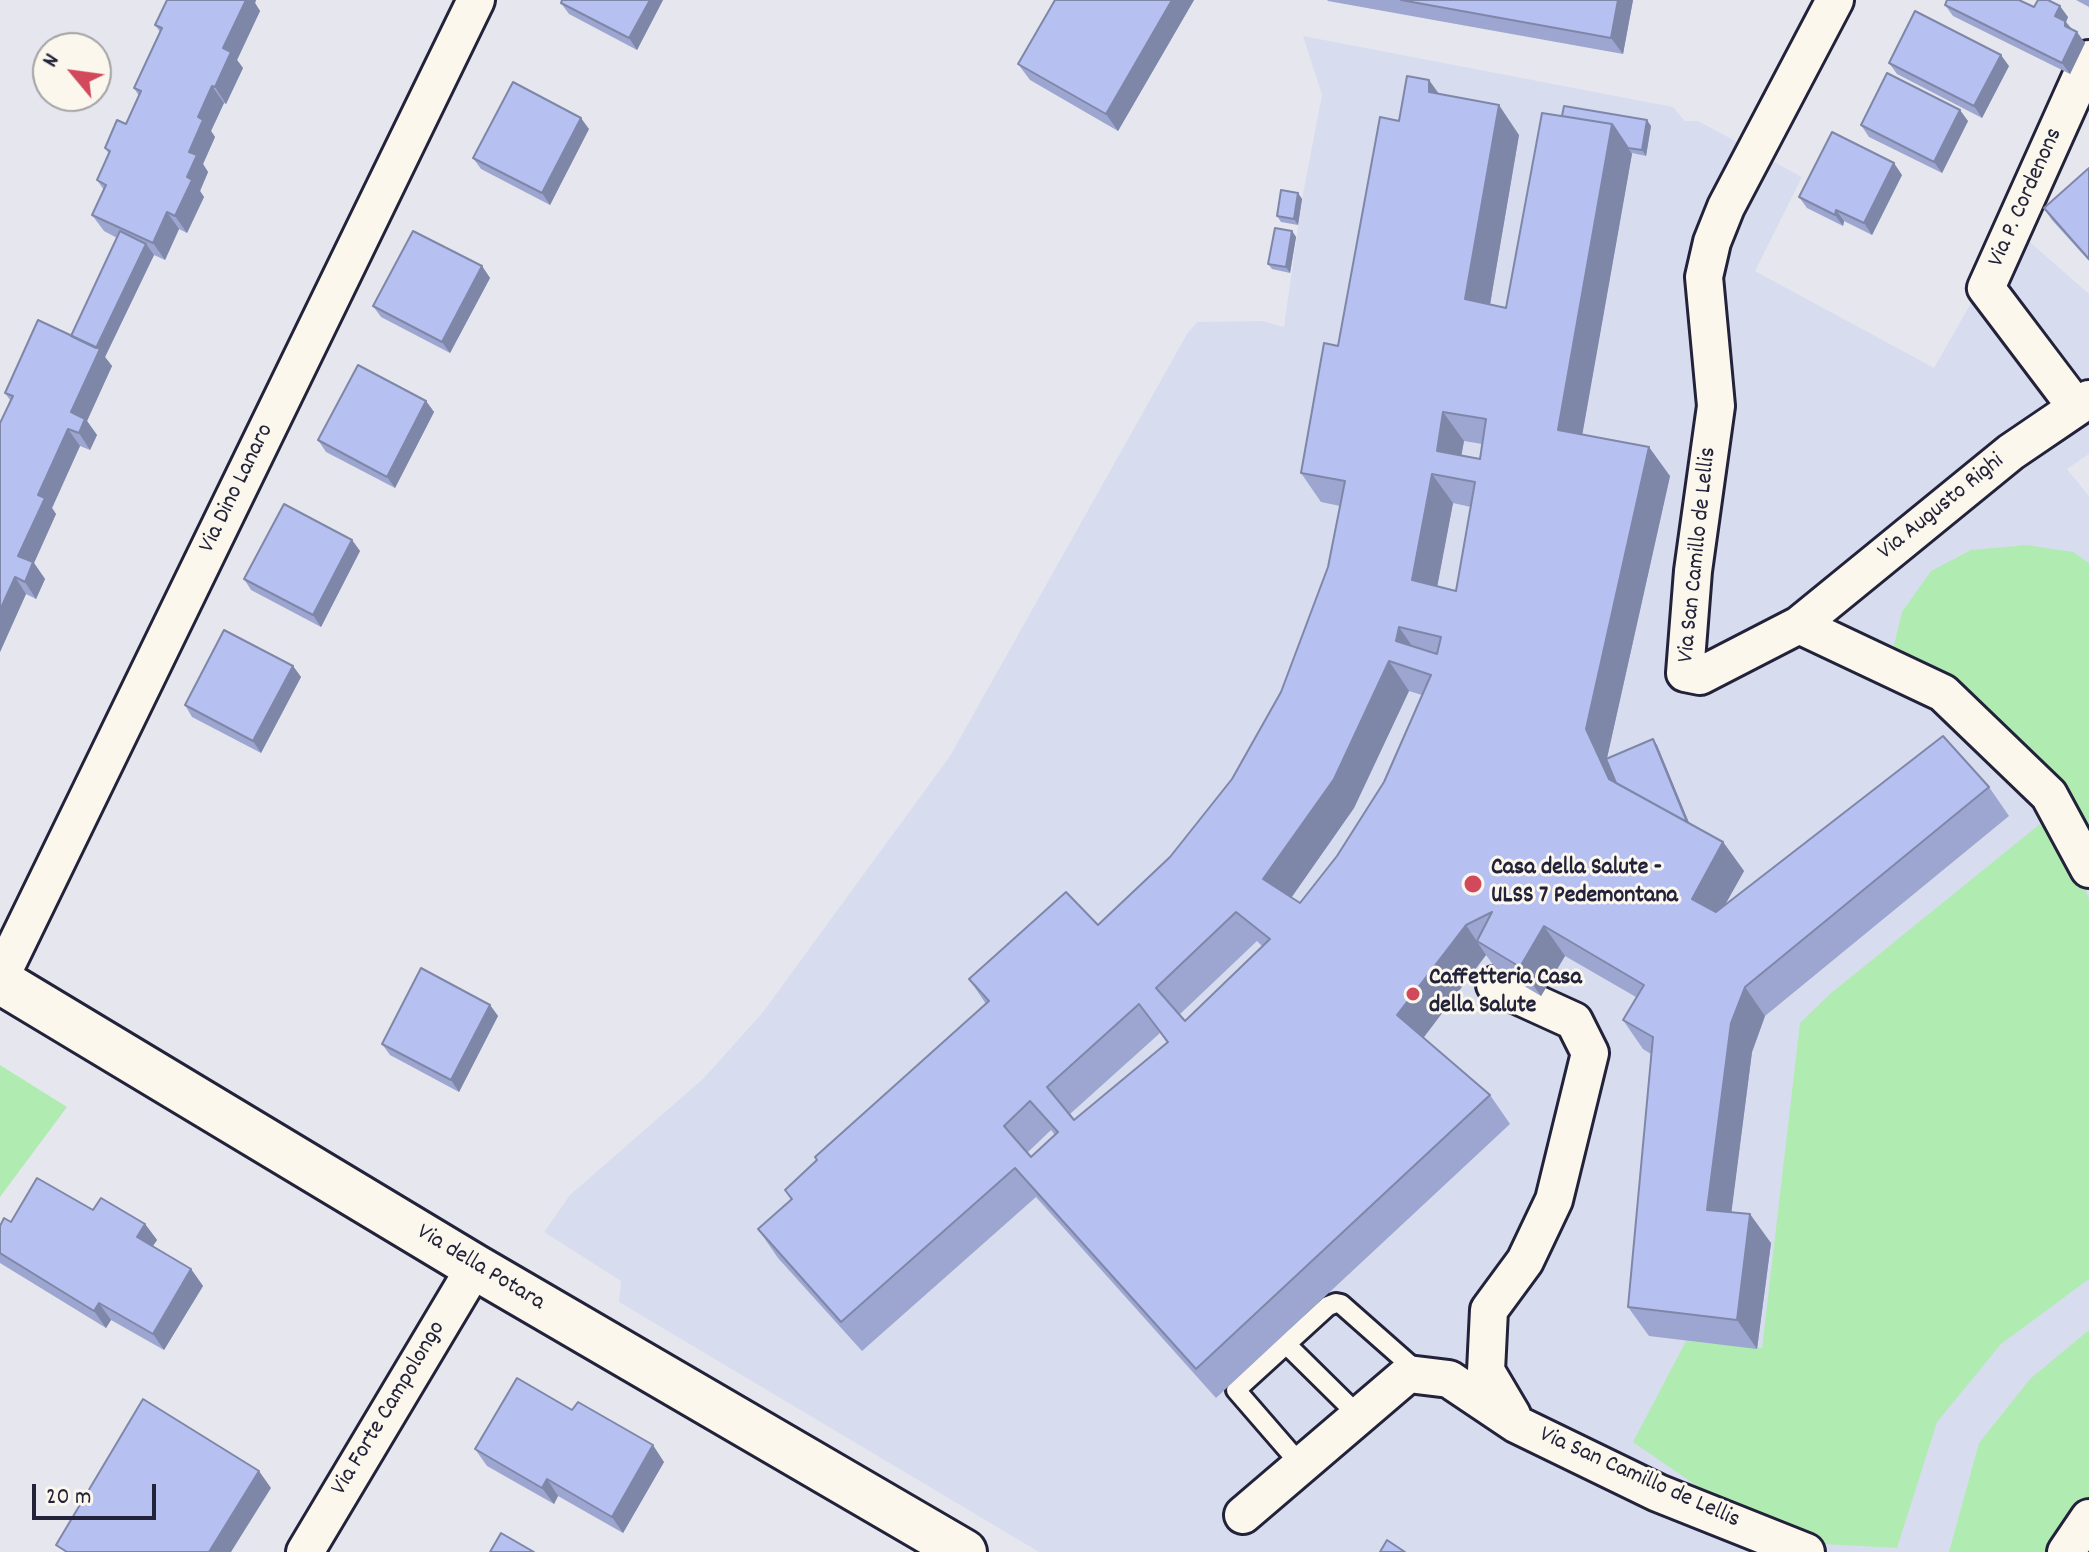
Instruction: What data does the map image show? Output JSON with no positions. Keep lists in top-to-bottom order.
{
  "streets": {
    "street": [
      "Via P. Cordenons",
      "Via Dino Lanaro",
      "Via Augusto Righi",
      "Via San Camillo de Lellis",
      "Via della Potara",
      "Via Forte Campolongo"
    ]
  },
  "crossings": [
    ["Via P. Cordenons", "Via Augusto Righi"],
    ["Via Dino Lanaro", "Via della Potara"],
    ["Via Augusto Righi", "Via San Camillo de Lellis"],
    ["Via della Potara", "Via Forte Campolongo"]
  ],
  "places": ["Casa della Salute - ULSS 7 Pedemontana", "Caffetteria Casa della Salute"],
  "scale_bar": "20 m",
  "north": "top left"
}
